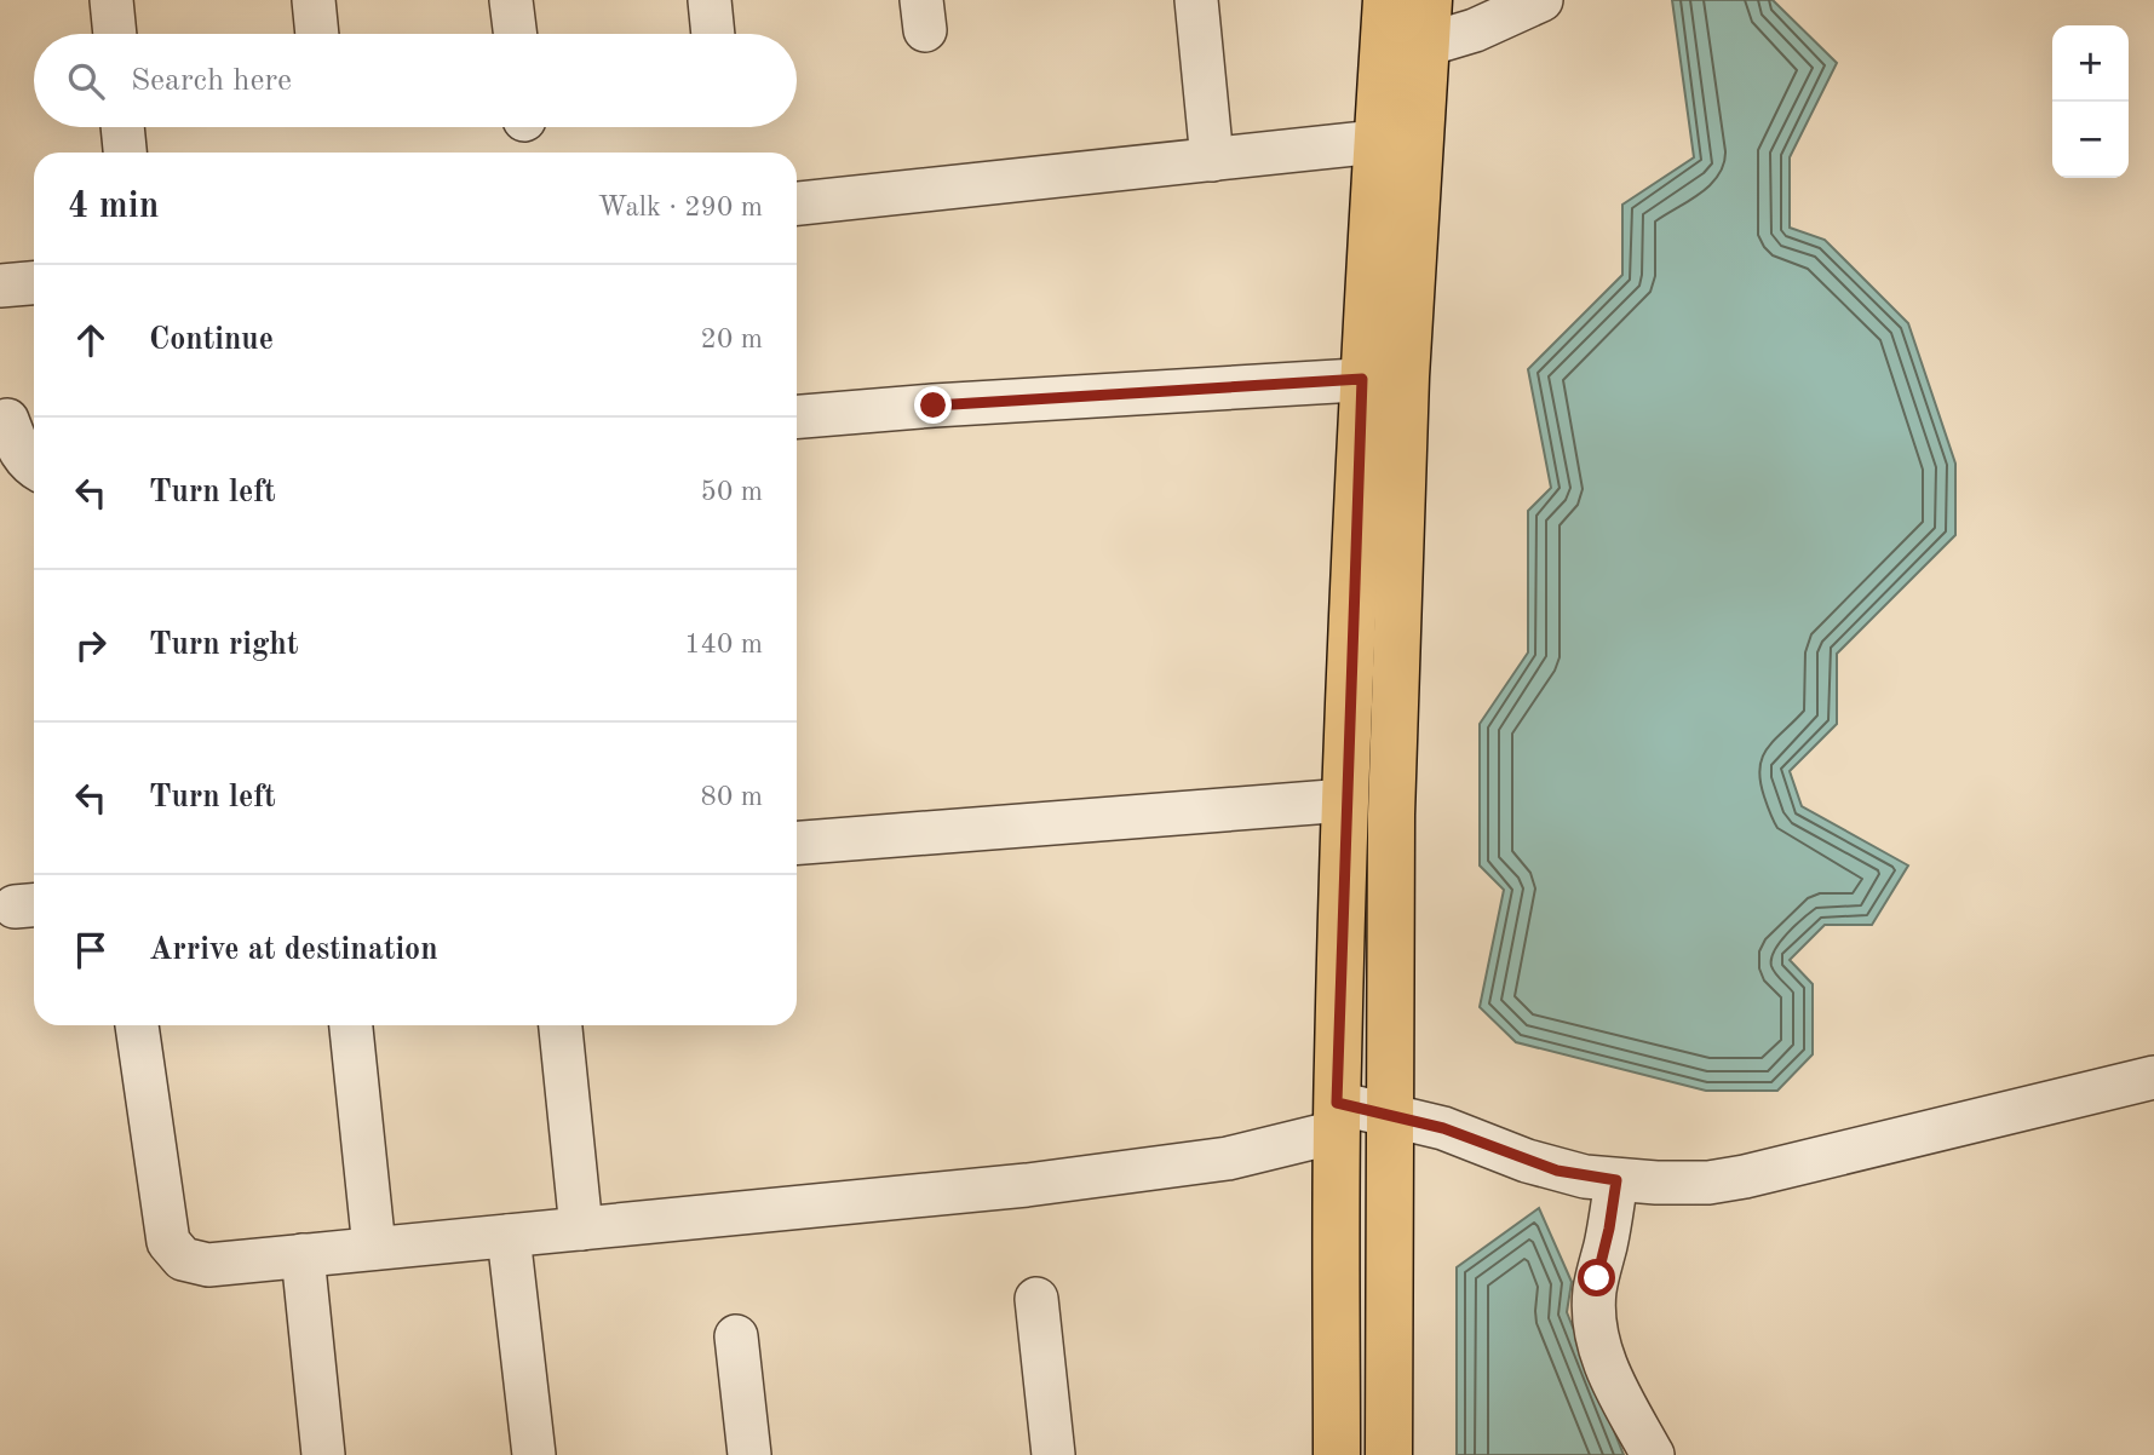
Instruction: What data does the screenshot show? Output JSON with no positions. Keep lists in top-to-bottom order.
{
  "page": {
    "map_buttons": ["+", "−"],
    "search": "Search here",
    "heading": ["4 min", "Walk · 290 m"],
    "list": [
      ["Continue", "20 m"],
      ["Turn left", "50 m"],
      ["Turn right", "140 m"],
      ["Turn left", "80 m"],
      "Arrive at destination"
    ]
  }
}
